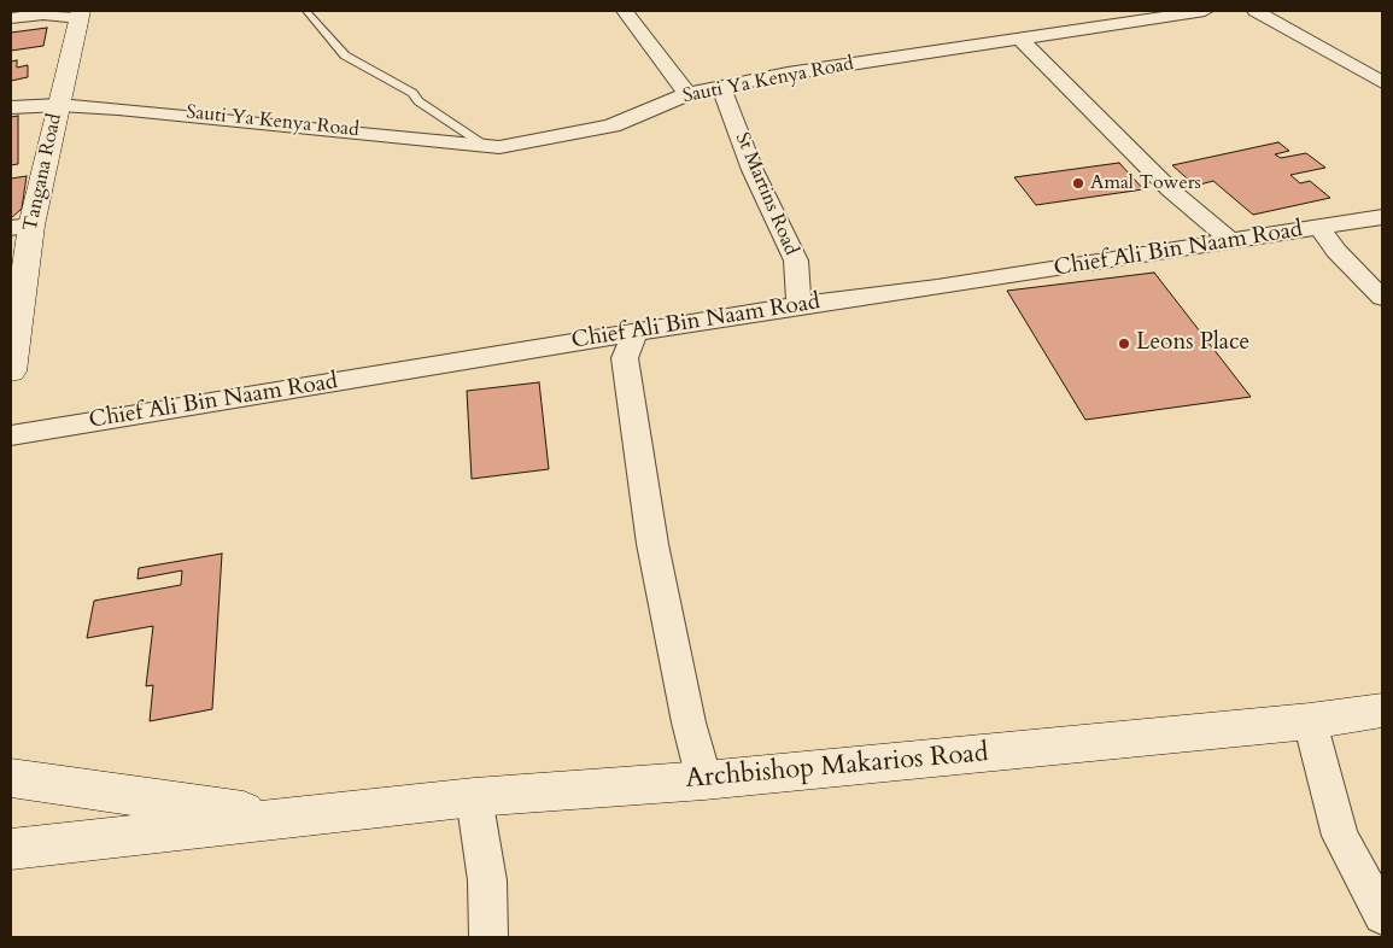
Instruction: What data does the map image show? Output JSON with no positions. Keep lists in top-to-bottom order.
{
  "streets": {
    "street": [
      "Sauti Ya Kenya Road",
      "Tangana Road",
      "St Martins Road",
      "Chief Ali Bin Naam Road",
      "Archbishop Makarios Road"
    ]
  },
  "crossings": [
    ["Sauti Ya Kenya Road", "Tangana Road"],
    ["Sauti Ya Kenya Road", "St Martins Road"],
    ["St Martins Road", "Chief Ali Bin Naam Road"]
  ],
  "places": ["Amal Towers", "Leons Place"]
}
